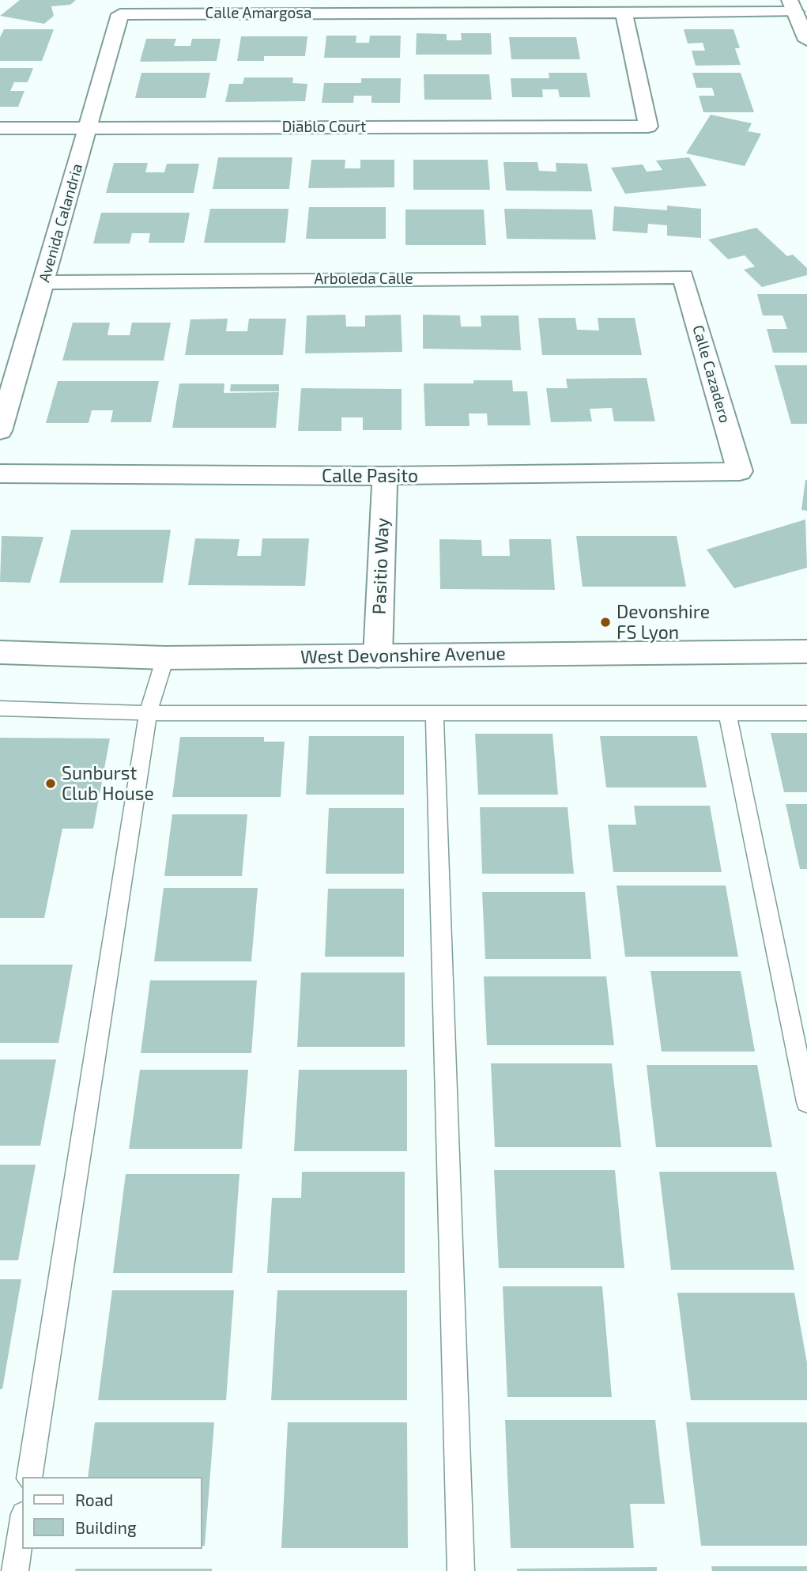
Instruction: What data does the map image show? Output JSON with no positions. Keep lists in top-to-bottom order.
{
  "streets": {
    "street": [
      "Calle Amargosa",
      "Diablo Court",
      "Avenida Calandria",
      "Arboleda Calle",
      "Calle Cazadero",
      "Calle Pasito",
      "Pasitio Way",
      "West Devonshire Avenue"
    ]
  },
  "crossings": [
    ["Calle Amargosa", "Diablo Court"],
    ["Calle Amargosa", "Avenida Calandria"],
    ["Diablo Court", "Avenida Calandria"],
    ["Avenida Calandria", "Arboleda Calle"],
    ["Arboleda Calle", "Calle Cazadero"],
    ["Calle Cazadero", "Calle Pasito"],
    ["Calle Pasito", "Pasitio Way"],
    ["Pasitio Way", "West Devonshire Avenue"]
  ],
  "places": ["Devonshire FS Lyon", "Sunburst Club House"],
  "legend": ["Road", "Building"]
}
